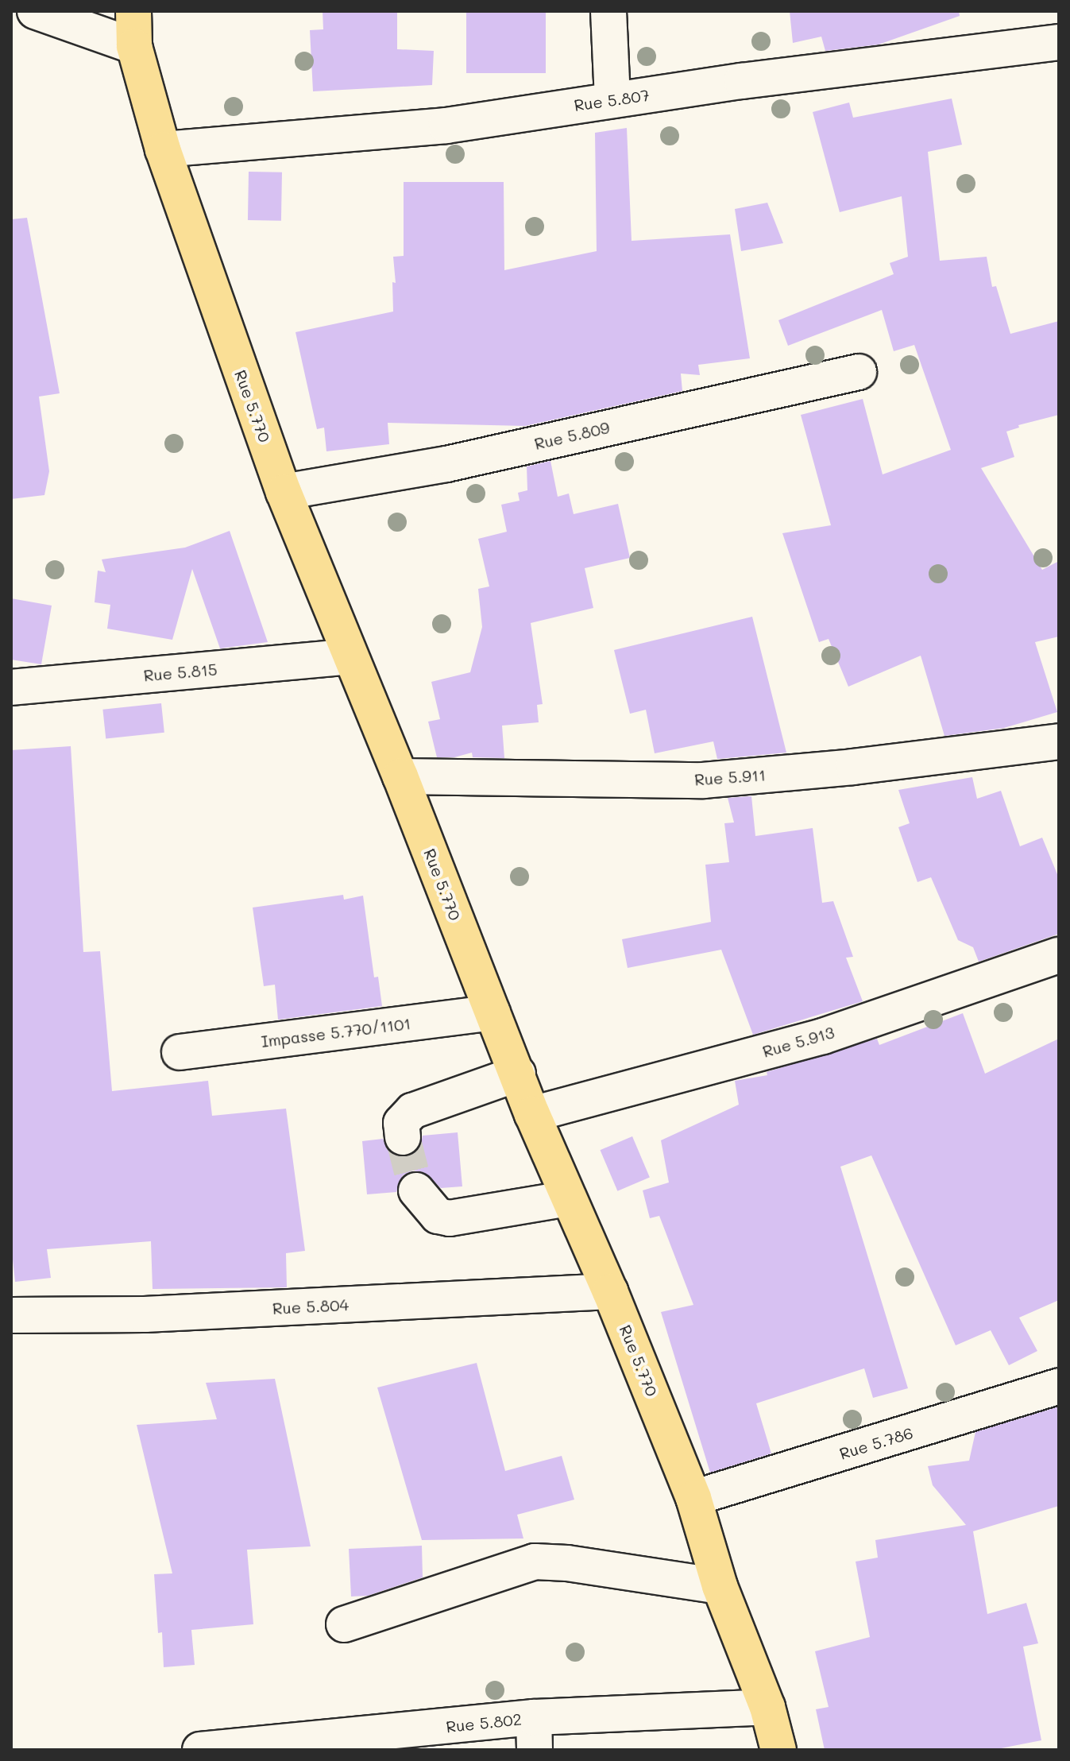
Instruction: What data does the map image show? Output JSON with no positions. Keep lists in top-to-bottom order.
{
  "streets": {
    "main road": ["Rue 5.770"],
    "street": [
      "Rue 5.807",
      "Rue 5.809",
      "Rue 5.815",
      "Rue 5.911",
      "Impasse 5.770/1101",
      "Rue 5.913",
      "Rue 5.804",
      "Rue 5.786",
      "Rue 5.802"
    ]
  },
  "crossings": [
    ["Rue 5.807", "Rue 5.770"],
    ["Rue 5.770", "Rue 5.809"],
    ["Rue 5.770", "Rue 5.815"],
    ["Rue 5.770", "Rue 5.911"],
    ["Rue 5.770", "Impasse 5.770/1101"],
    ["Rue 5.770", "Rue 5.913"],
    ["Rue 5.770", "Rue 5.804"],
    ["Rue 5.770", "Rue 5.786"],
    ["Rue 5.770", "Rue 5.802"]
  ]
}
